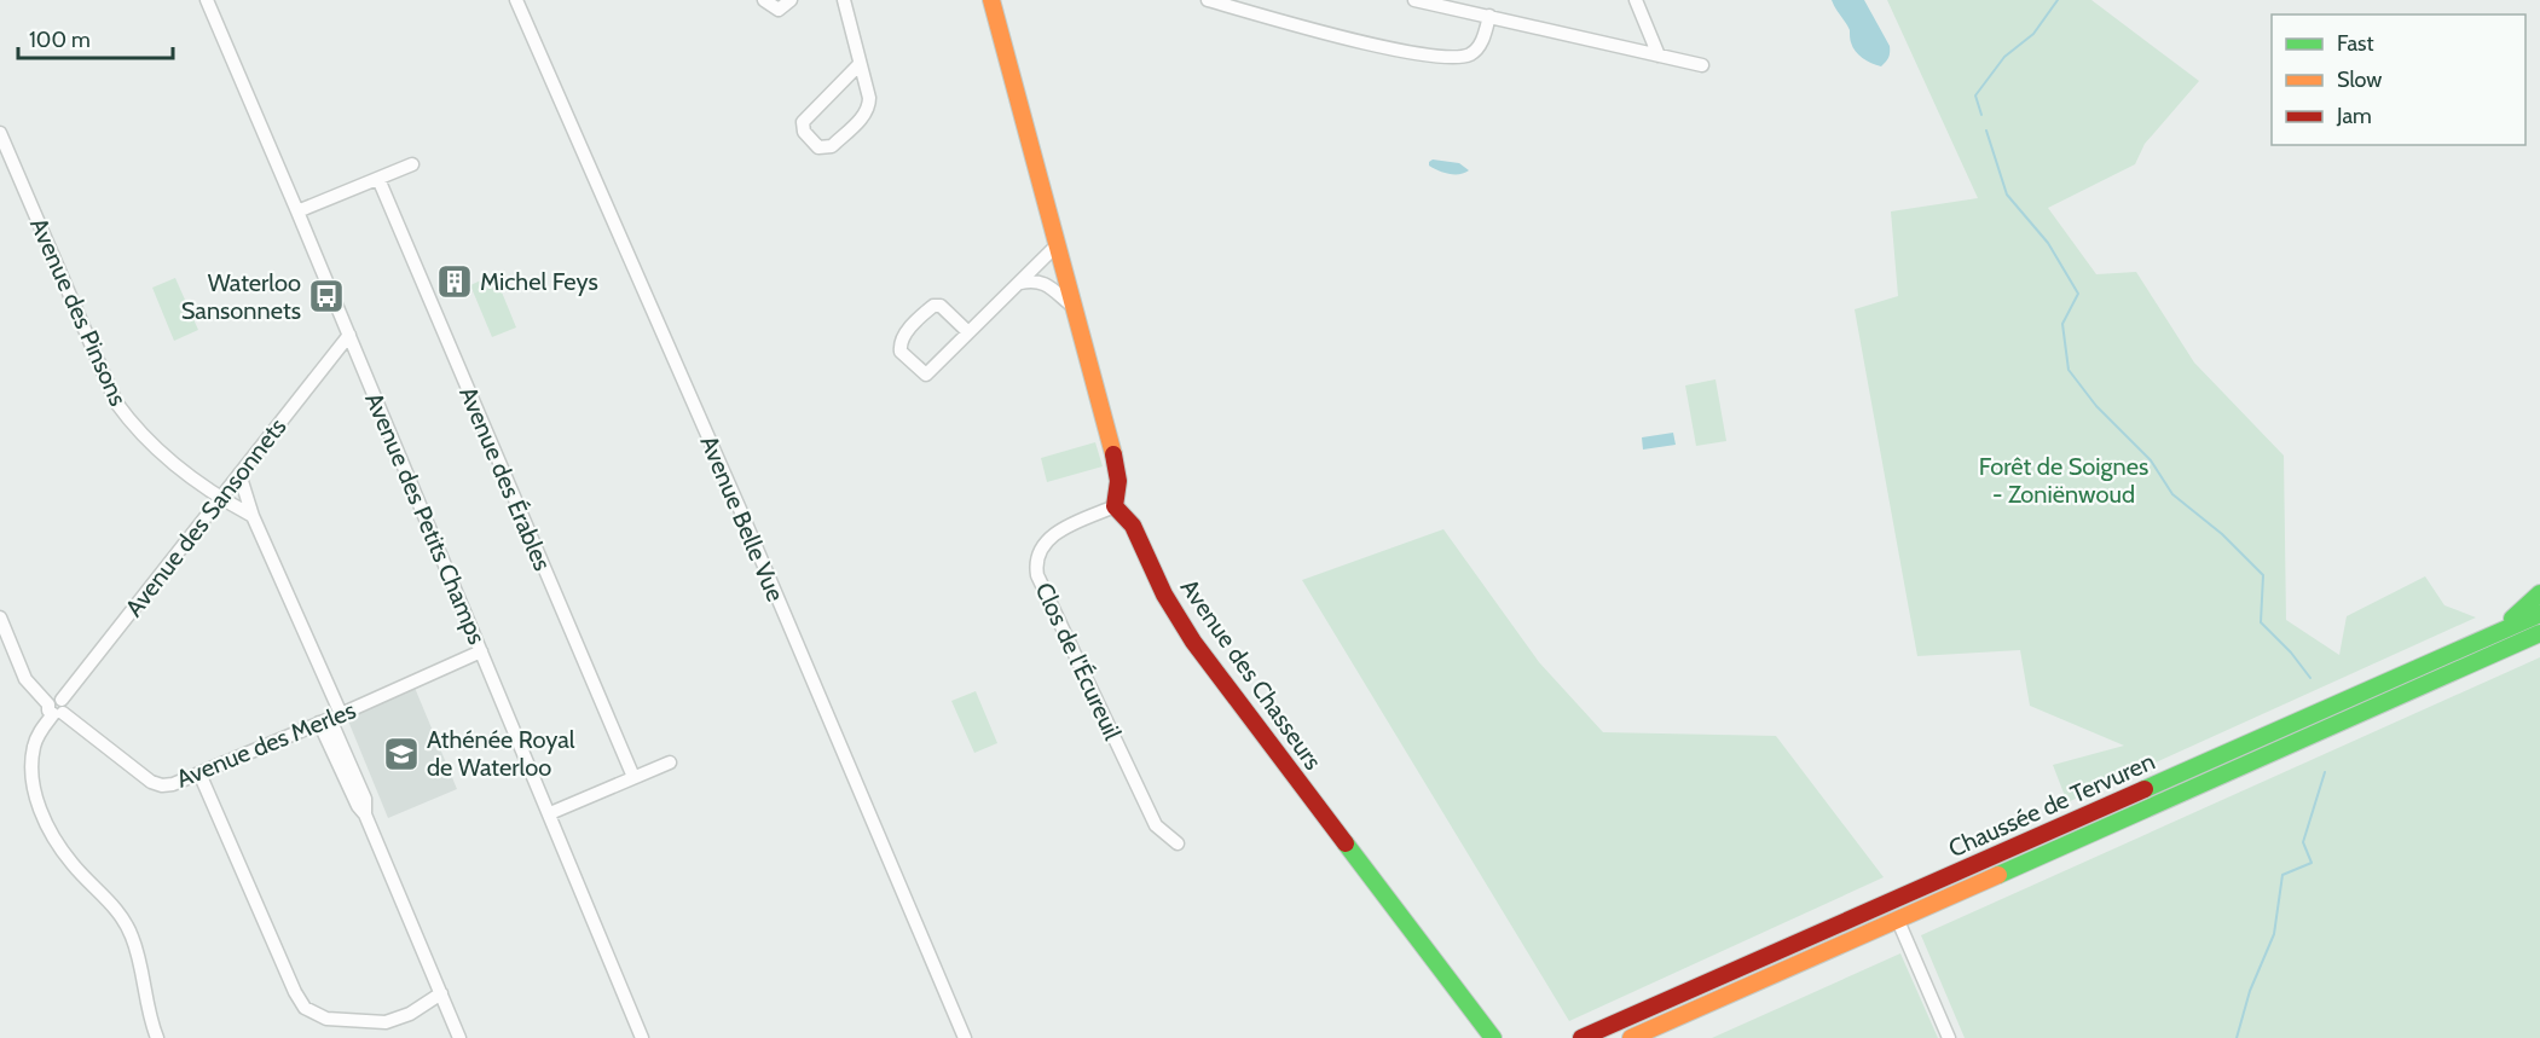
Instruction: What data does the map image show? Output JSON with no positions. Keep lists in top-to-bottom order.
{
  "streets": {
    "main road": ["Avenue des Chasseurs", "Chaussée de Tervuren"],
    "street": [
      "Avenue des Pinsons",
      "Avenue des Érables",
      "Avenue des Sansonnets",
      "Avenue des Petits Champs",
      "Avenue Belle Vue",
      "Clos de l'Écureuil",
      "Avenue des Merles"
    ]
  },
  "crossings": [
    ["Avenue des Pinsons", "Avenue des Sansonnets"],
    ["Avenue des Sansonnets", "Avenue des Petits Champs"],
    ["Avenue des Sansonnets", "Avenue des Merles"],
    ["Avenue des Petits Champs", "Avenue des Merles"],
    ["Clos de l'Écureuil", "Avenue des Chasseurs"]
  ],
  "parks": ["Forêt de Soignes - Zoniënwoud"],
  "places": {
    "building": ["Michel Feys"],
    "bus stop": ["Waterloo Sansonnets"],
    "school or university": ["Athénée Royal de Waterloo"]
  },
  "legend": ["Fast", "Slow", "Jam"],
  "scale_bar": "100 m"
}
